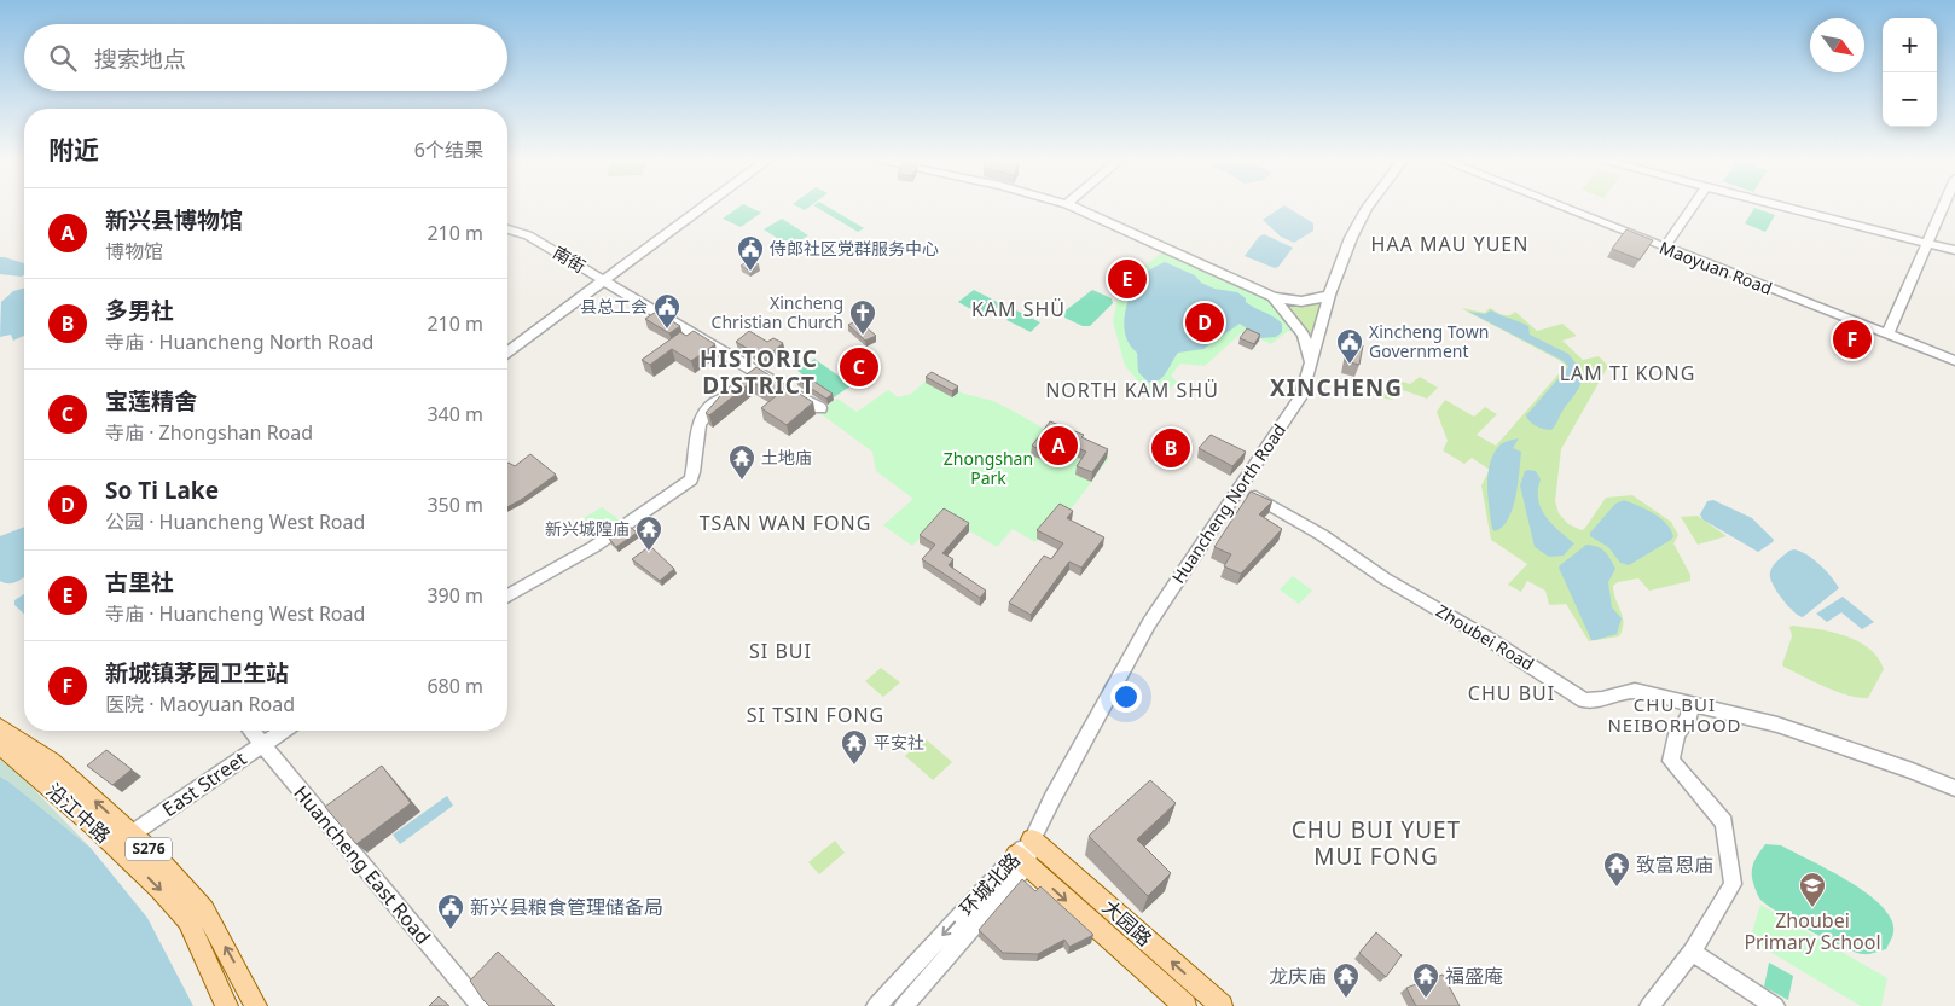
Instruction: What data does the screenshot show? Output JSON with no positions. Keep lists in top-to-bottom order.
{
  "streets": {
    "main road": ["沿江中路", "S276", "大园路"],
    "street": [
      "南街",
      "Maoyuan Road",
      "Huancheng North Road",
      "Zhoubei Road",
      "East Street",
      "Huancheng East Road",
      "环城北路"
    ]
  },
  "crossings": [
    ["Huancheng North Road", "Zhoubei Road"],
    ["Huancheng North Road", "环城北路"],
    ["Huancheng North Road", "大园路"],
    ["East Street", "沿江中路"],
    ["East Street", "S276"],
    ["East Street", "Huancheng East Road"],
    ["环城北路", "大园路"]
  ],
  "districts": [
    "HAA MAU YUEN",
    "KAM SHÜ",
    "HISTORIC DISTRICT",
    "LAM TI KONG",
    "XINCHENG",
    "NORTH KAM SHÜ",
    "TSAN WAN FONG",
    "SI BUI",
    "CHU BUI",
    "CHU BUI NEIBORHOOD",
    "SI TSIN FONG",
    "CHU BUI YUET MUI FONG"
  ],
  "parks": ["Zhongshan Park"],
  "places": {
    "public building": [
      "侍郎社区党群服务中心",
      "县总工会",
      "Xincheng Town Government",
      "新兴县粮食管理储备局"
    ],
    "church": ["Xincheng Christian Church"],
    "temple": [
      "土地庙",
      "新兴城隍庙",
      "平安社",
      "致富恩庙",
      "龙庆庙",
      "福盛庵"
    ],
    "school or university": ["Zhoubei Primary School"]
  },
  "north": "bottom right",
  "page": {
    "map_buttons": ["+", "−"],
    "search": "搜索地点",
    "heading": ["附近", "6个结果"],
    "list": [
      {
        "mark": "A",
        "name": "新兴县博物馆",
        "note": "博物馆",
        "value": "210 m"
      },
      {
        "mark": "B",
        "name": "多男社",
        "note": "寺庙 · Huancheng North Road",
        "value": "210 m"
      },
      {
        "mark": "C",
        "name": "宝莲精舍",
        "note": "寺庙 · Zhongshan Road",
        "value": "340 m"
      },
      {
        "mark": "D",
        "name": "So Ti Lake",
        "note": "公园 · Huancheng West Road",
        "value": "350 m"
      },
      {
        "mark": "E",
        "name": "古里社",
        "note": "寺庙 · Huancheng West Road",
        "value": "390 m"
      },
      {
        "mark": "F",
        "name": "新城镇茅园卫生站",
        "note": "医院 · Maoyuan Road",
        "value": "680 m"
      }
    ],
    "pins": [
      "E",
      "D",
      "F",
      "C",
      "A",
      "B"
    ]
  }
}
